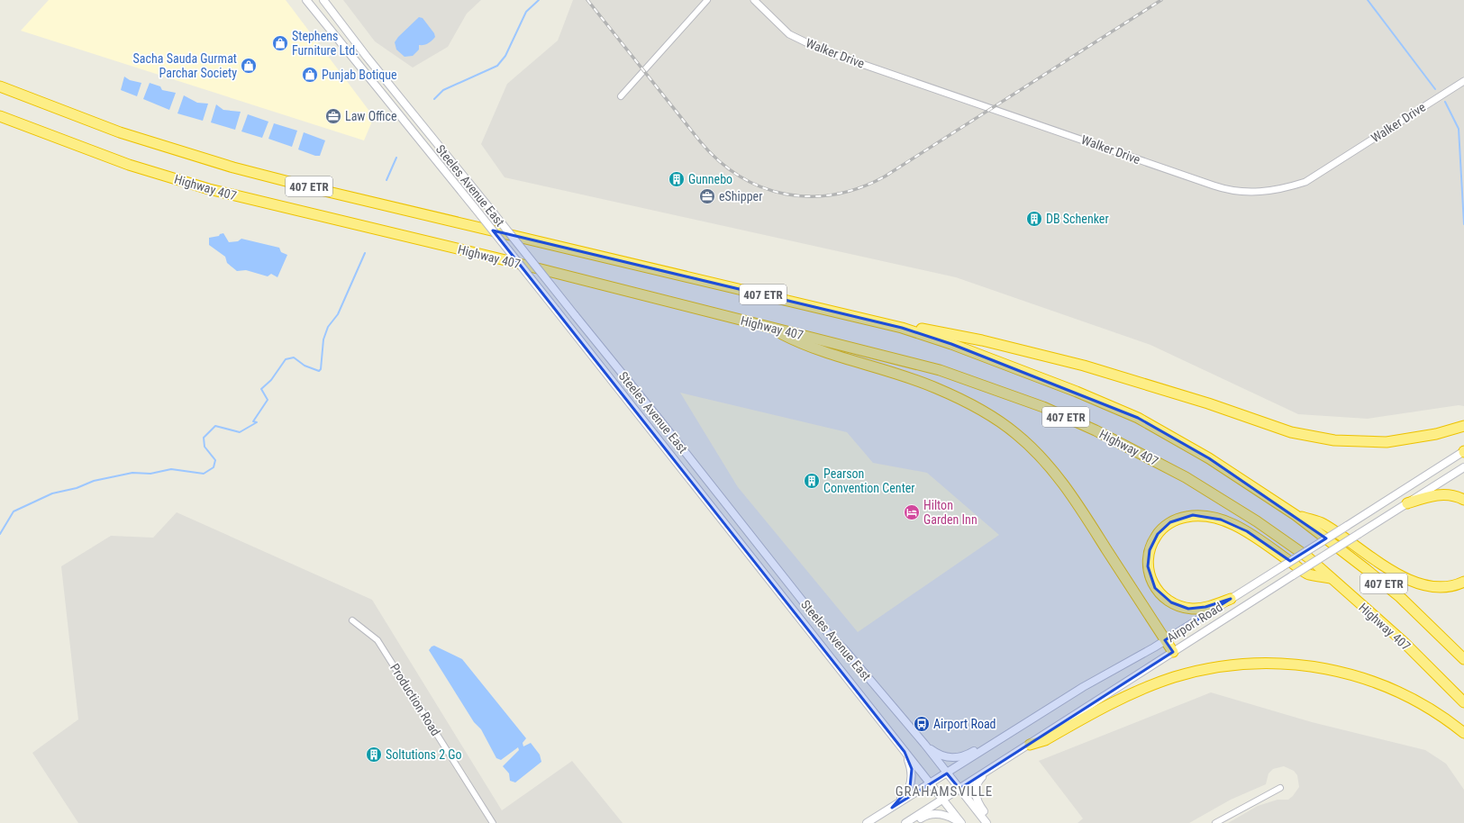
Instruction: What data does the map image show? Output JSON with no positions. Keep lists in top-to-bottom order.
{
  "streets": {
    "highway": ["407 ETR", "Highway 407"],
    "main road": ["Steeles Avenue East", "Airport Road"],
    "street": ["Walker Drive", "Production Road"]
  },
  "crossings": [
    ["Steeles Avenue East", "Airport Road"]
  ],
  "districts": ["GRAHAMSVILLE"],
  "places": {
    "shop": ["Stephens Furniture Ltd.", "Sacha Sauda Gurmat Parchar Society", "Punjab Botique"],
    "office": ["Law Office", "eShipper"],
    "building": [
      "Gunnebo",
      "DB Schenker",
      "Pearson Convention Center",
      "Soltutions 2 Go"
    ],
    "hotel": ["Hilton Garden Inn"],
    "bus stop": ["Airport Road"]
  }
}
